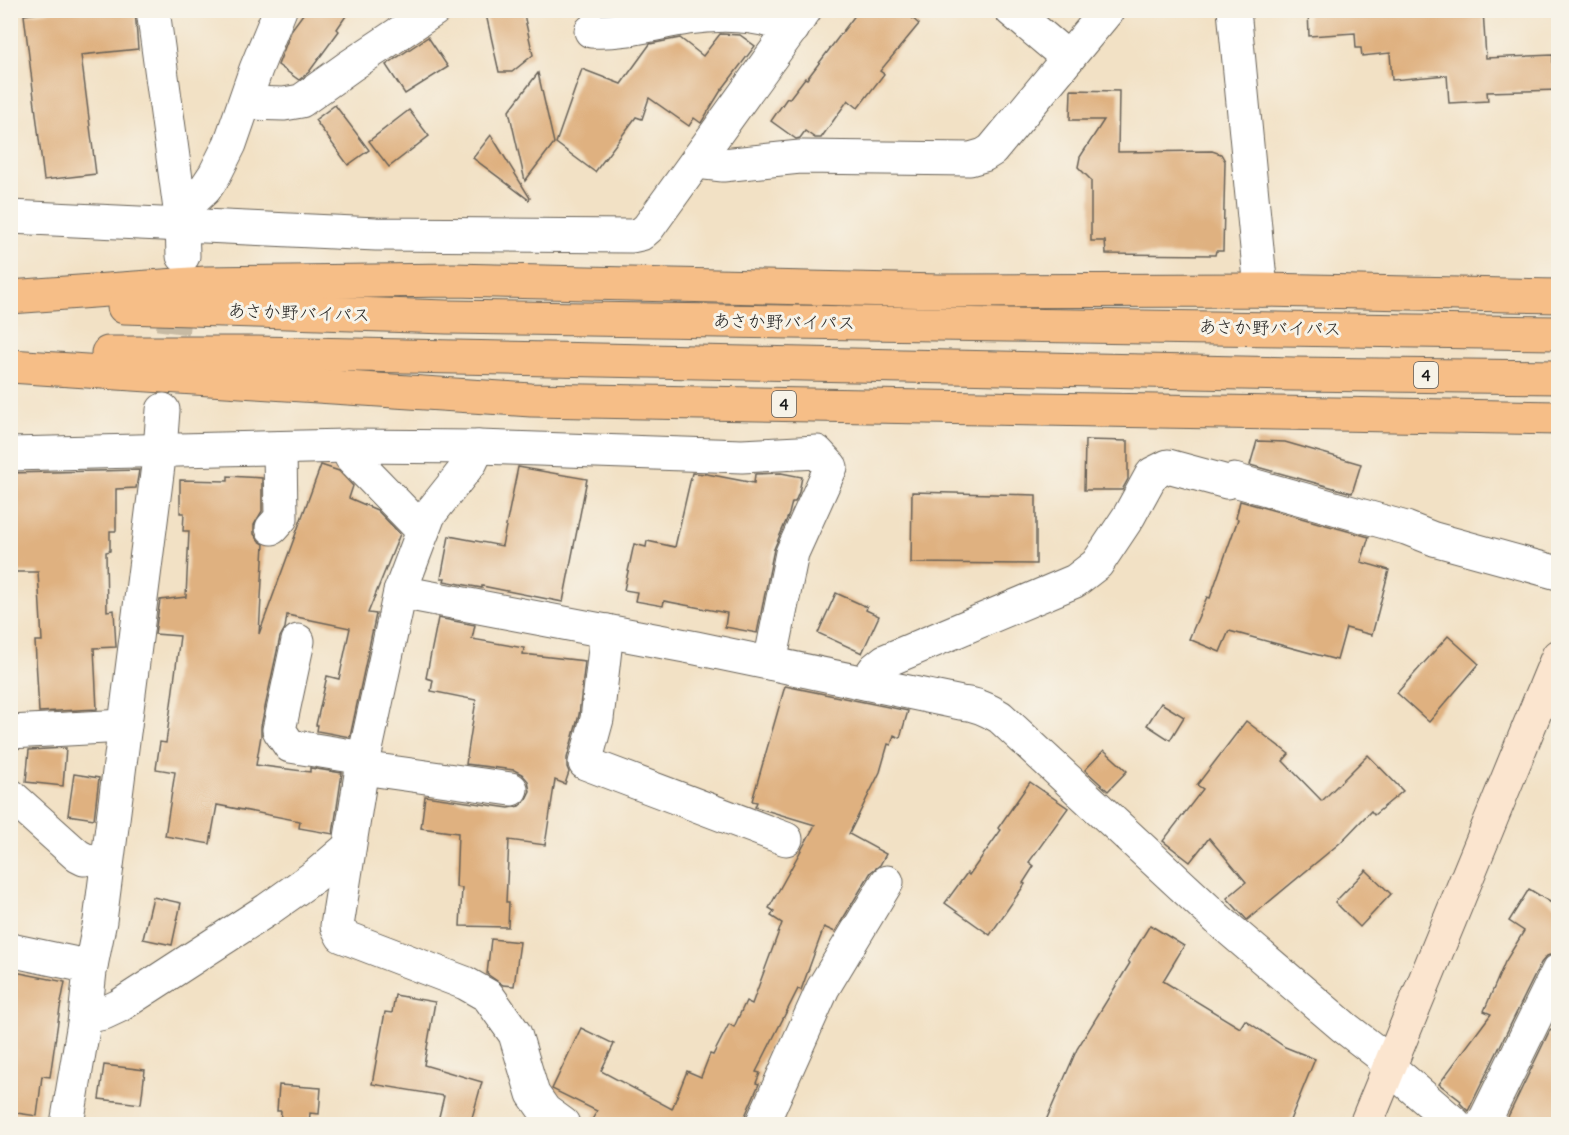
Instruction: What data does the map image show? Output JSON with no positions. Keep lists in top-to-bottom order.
{
  "streets": {
    "highway": ["あさか野バイパス", "4"]
  }
}
